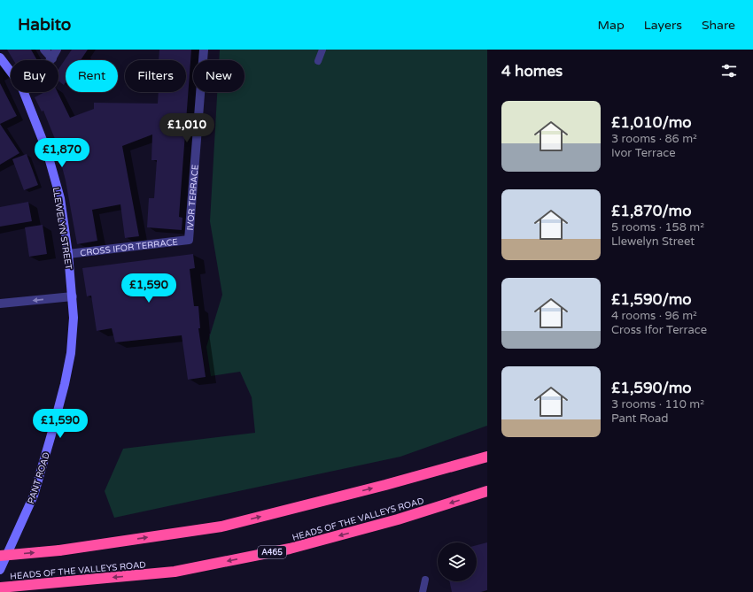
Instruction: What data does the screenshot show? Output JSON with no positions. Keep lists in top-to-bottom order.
{
  "streets": {
    "highway": ["HEADS OF THE VALLEYS ROAD", "A465"],
    "street": [
      "IVOR TERRACE",
      "LLEWELYN STREET",
      "CROSS IFOR TERRACE",
      "PANT ROAD"
    ]
  },
  "crossings": [
    ["IVOR TERRACE", "CROSS IFOR TERRACE"],
    ["LLEWELYN STREET", "CROSS IFOR TERRACE"],
    ["LLEWELYN STREET", "PANT ROAD"]
  ],
  "page": {
    "header": "Habito",
    "nav": ["Map", "Layers", "Share"],
    "heading": "4 homes",
    "chip": [
      "Buy",
      "Rent",
      "Filters",
      "New"
    ],
    "list": [
      {
        "name": "£1,010/mo",
        "note": "3 rooms · 86 m² · Ivor Terrace"
      },
      {
        "name": "£1,870/mo",
        "note": "5 rooms · 158 m² · Llewelyn Street"
      },
      {
        "name": "£1,590/mo",
        "note": "4 rooms · 96 m² · Cross Ifor Terrace"
      },
      {
        "name": "£1,590/mo",
        "note": "3 rooms · 110 m² · Pant Road"
      }
    ],
    "price": [
      "£1,010",
      "£1,870",
      "£1,590",
      "£1,590"
    ]
  }
}
